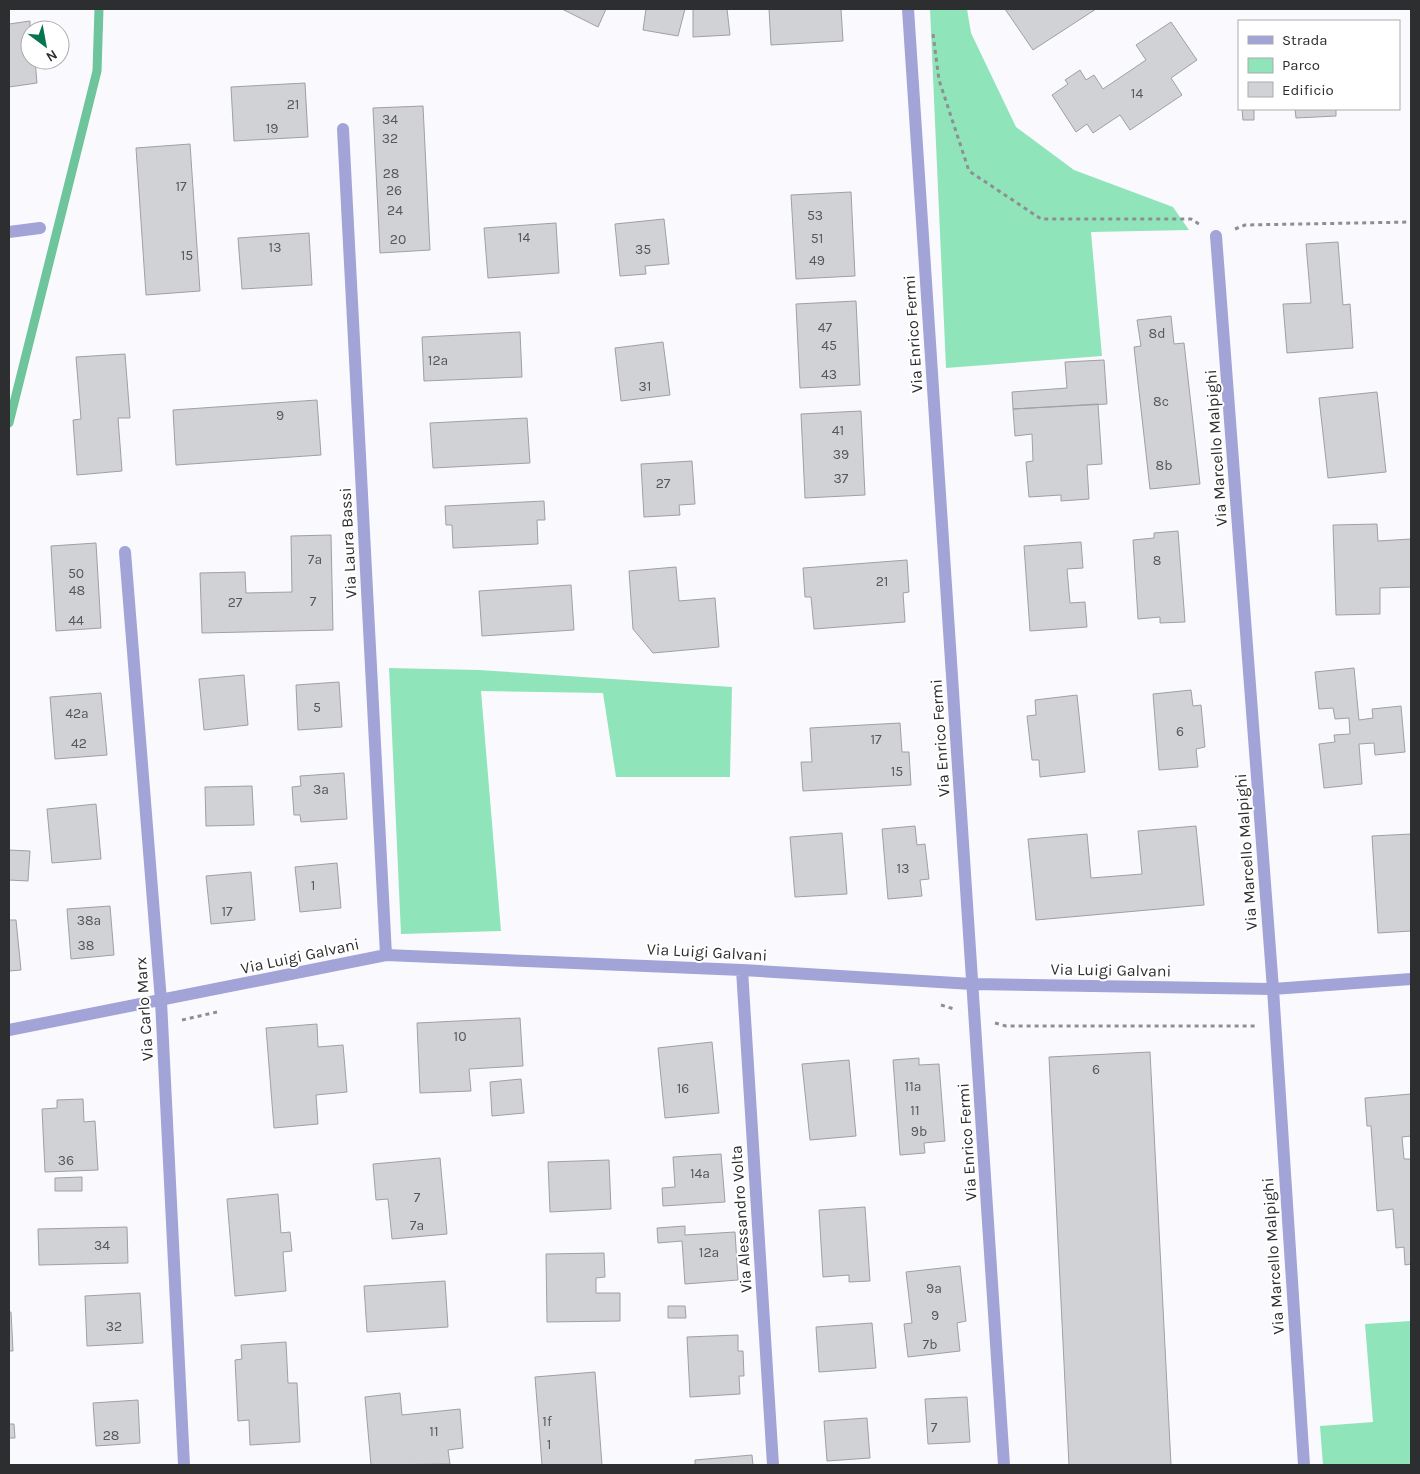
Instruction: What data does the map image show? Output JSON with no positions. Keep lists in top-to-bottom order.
{
  "streets": {
    "street": [
      "Via Enrico Fermi",
      "Via Marcello Malpighi",
      "Via Laura Bassi",
      "Via Luigi Galvani",
      "Via Carlo Marx",
      "Via Alessandro Volta"
    ]
  },
  "crossings": [
    ["Via Enrico Fermi", "Via Luigi Galvani"],
    ["Via Marcello Malpighi", "Via Luigi Galvani"],
    ["Via Laura Bassi", "Via Luigi Galvani"],
    ["Via Luigi Galvani", "Via Carlo Marx"],
    ["Via Luigi Galvani", "Via Alessandro Volta"]
  ],
  "house_numbers": [
    "14",
    "21",
    "34",
    "19",
    "32",
    "28",
    "17",
    "26",
    "24",
    "53",
    "14",
    "51",
    "20",
    "13",
    "35",
    "15",
    "49",
    "47",
    "8d",
    "45",
    "12a",
    "43",
    "31",
    "8c",
    "9",
    "41",
    "39",
    "8b",
    "37",
    "27",
    "7a",
    "8",
    "50",
    "21",
    "48",
    "7",
    "27",
    "44",
    "5",
    "42a",
    "6",
    "17",
    "42",
    "15",
    "3a",
    "13",
    "1",
    "17",
    "38a",
    "38",
    "10",
    "6",
    "11a",
    "16",
    "11",
    "9b",
    "36",
    "14a",
    "7",
    "7a",
    "34",
    "12a",
    "9a",
    "9",
    "32",
    "7b",
    "1f",
    "7",
    "11",
    "28",
    "1"
  ],
  "legend": ["Strada", "Parco", "Edificio"],
  "north": "bottom right"
}
